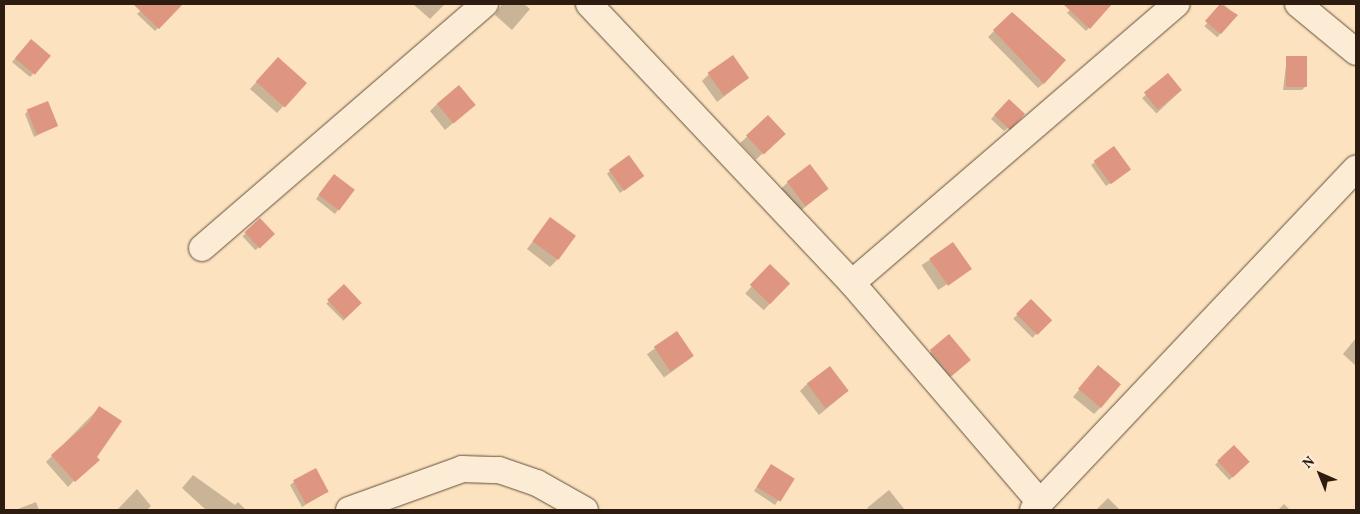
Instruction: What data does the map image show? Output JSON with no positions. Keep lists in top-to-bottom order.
{
  "north": "top left"
}
